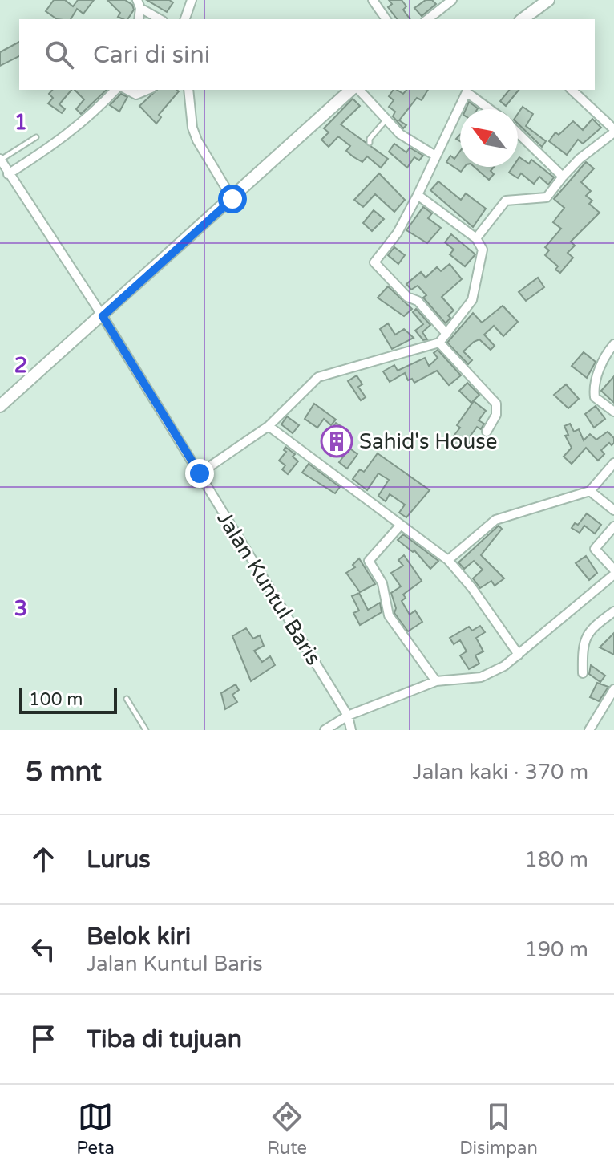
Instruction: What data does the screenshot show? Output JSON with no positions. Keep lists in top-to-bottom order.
{
  "streets": {
    "street": ["Jalan Kuntul Baris"]
  },
  "places": {
    "building": ["Sahid's House"]
  },
  "scale_bar": "100 m",
  "north": "top left",
  "page": {
    "search": "Cari di sini",
    "scale": "100 m",
    "heading": ["5 mnt", "Jalan kaki · 370 m"],
    "list": [
      ["Lurus", "180 m"],
      ["Belok kiri", "Jalan Kuntul Baris", "190 m"],
      "Tiba di tujuan"
    ],
    "nav": ["Peta", "Rute", "Disimpan"]
  },
  "grid": {
    "rows": ["1", "2", "3"]
  }
}
